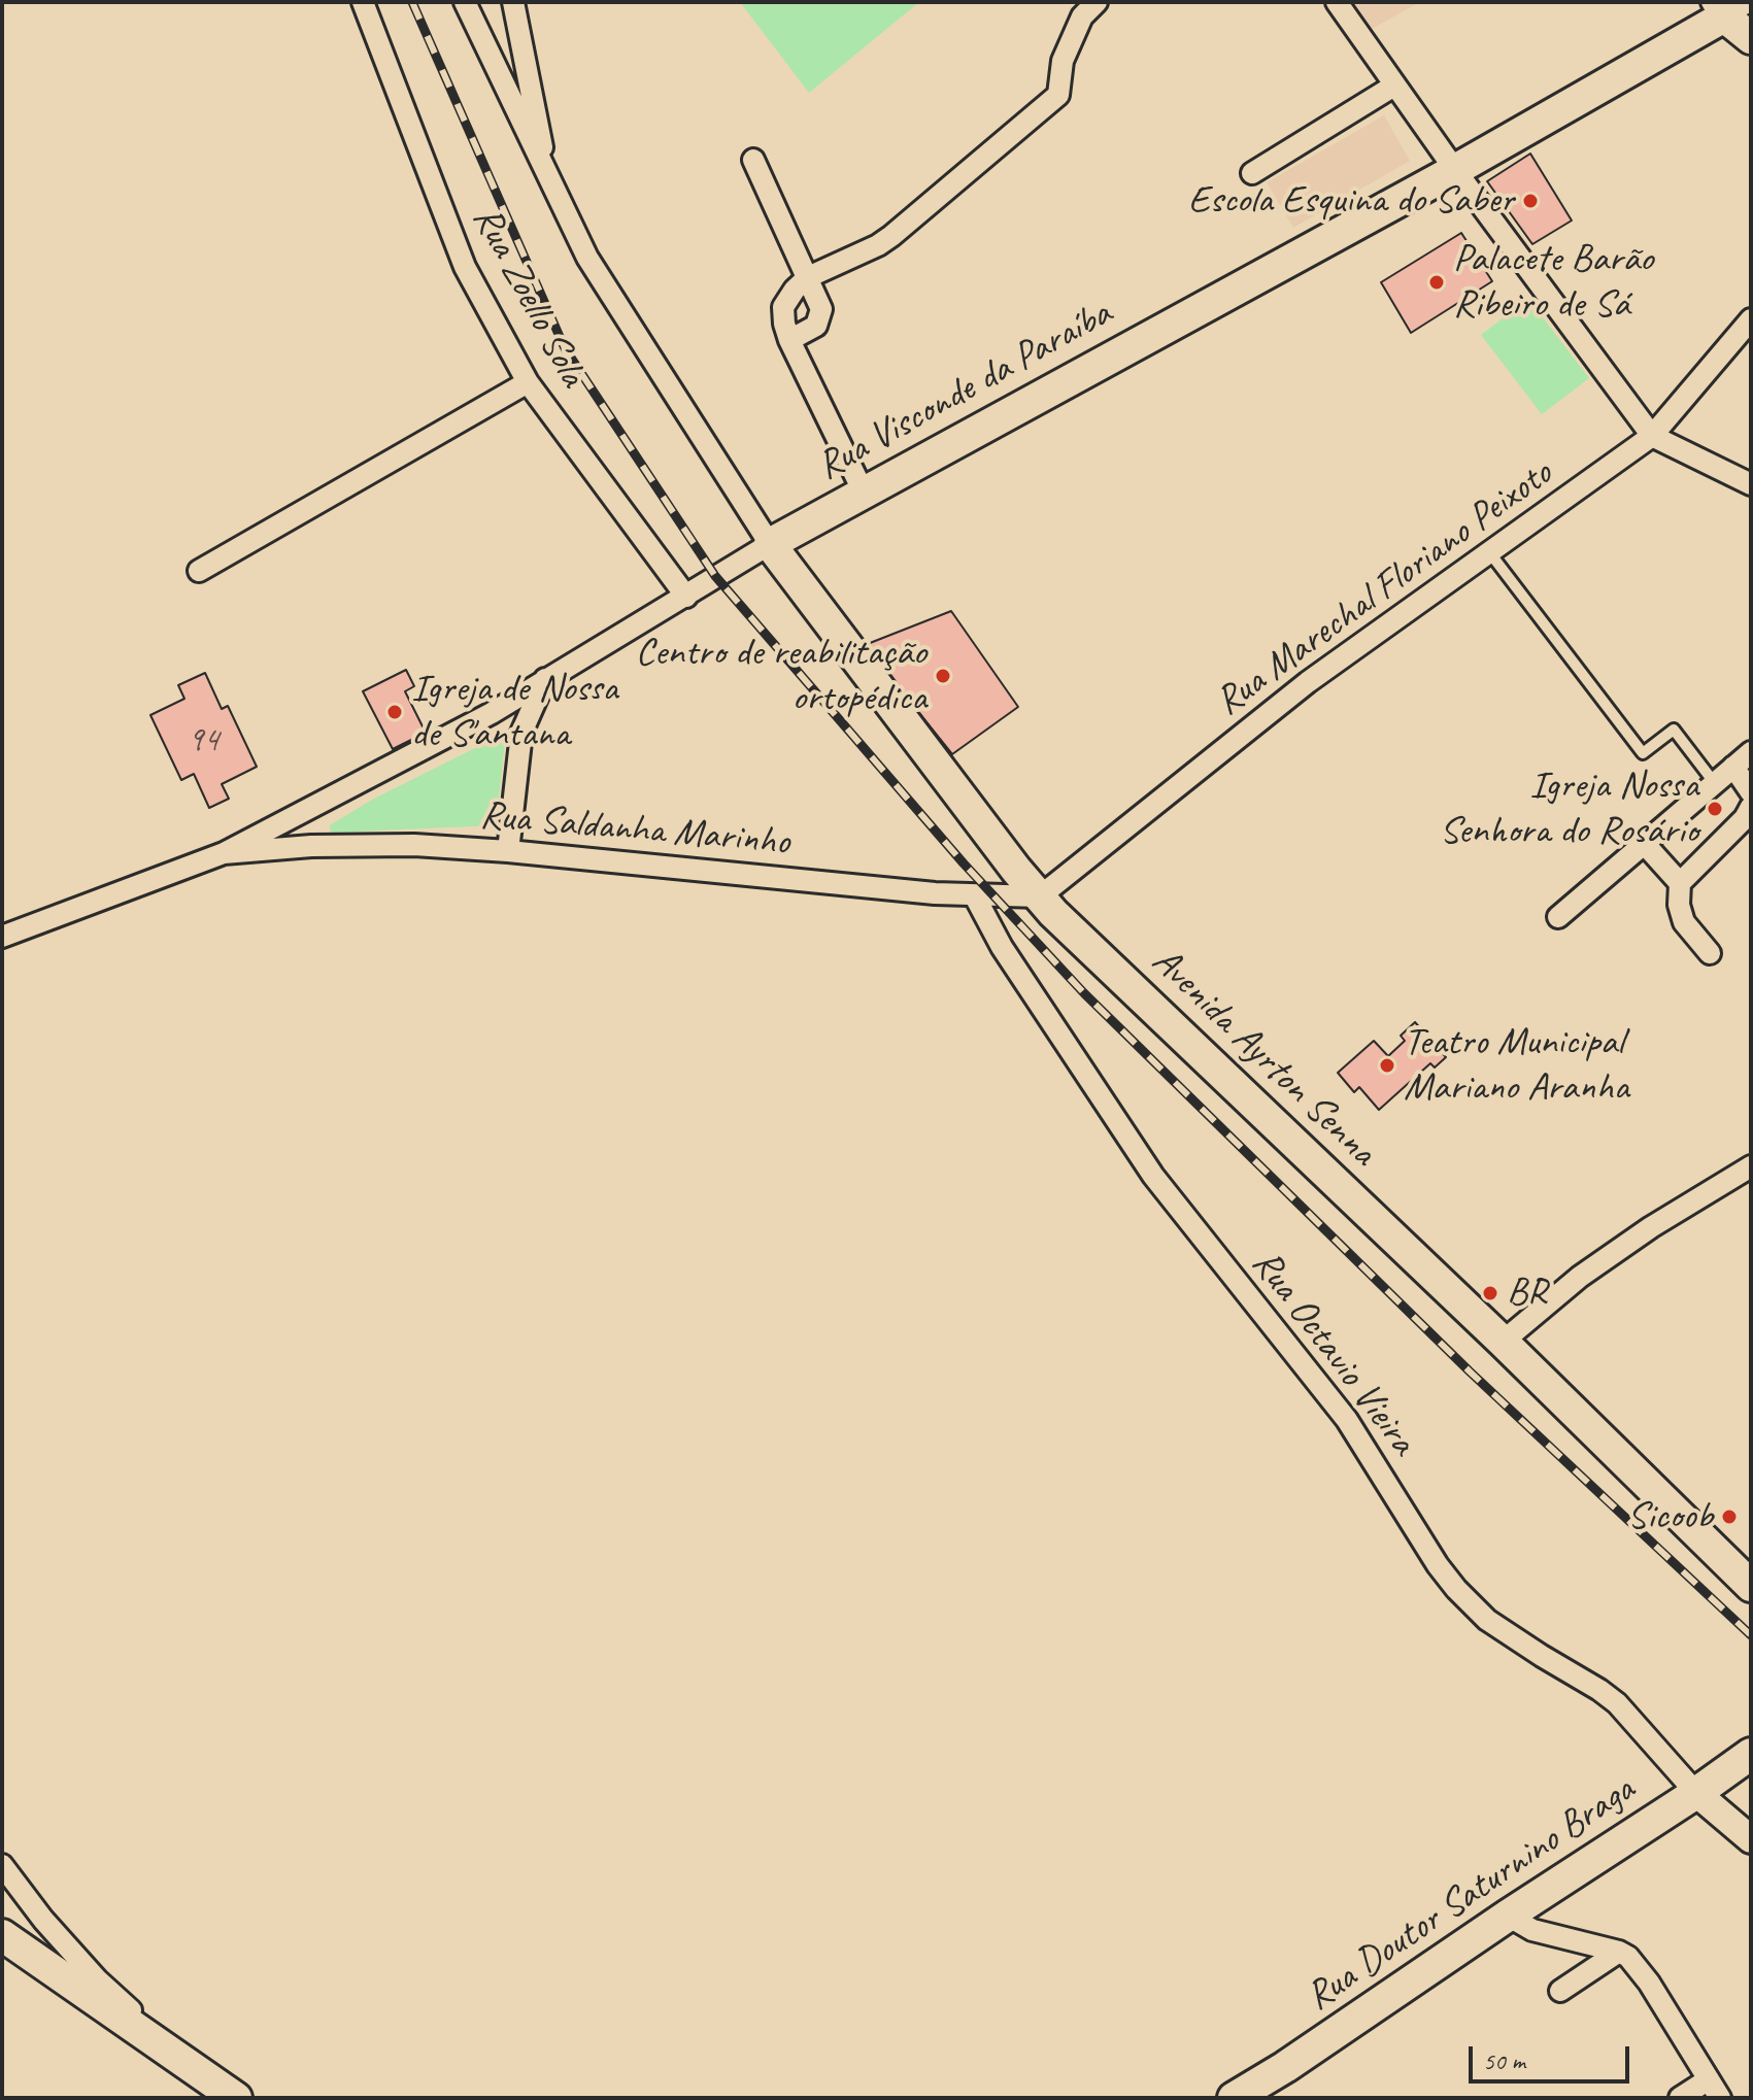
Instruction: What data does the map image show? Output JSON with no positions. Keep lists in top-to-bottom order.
{
  "streets": {
    "main road": ["Rua Visconde da Paraíba", "Avenida Ayrton Senna", "Rua Doutor Saturnino Braga"],
    "street": [
      "Rua Zoello Sola",
      "Rua Marechal Floriano Peixoto",
      "Rua Saldanha Marinho",
      "Rua Octavio Vieira"
    ]
  },
  "crossings": [
    ["Rua Zoello Sola", "Rua Visconde da Paraíba"],
    ["Rua Visconde da Paraíba", "Rua Saldanha Marinho"],
    ["Rua Visconde da Paraíba", "Avenida Ayrton Senna"],
    ["Rua Marechal Floriano Peixoto", "Rua Saldanha Marinho"],
    ["Rua Marechal Floriano Peixoto", "Avenida Ayrton Senna"],
    ["Rua Saldanha Marinho", "Avenida Ayrton Senna"],
    ["Rua Saldanha Marinho", "Rua Octavio Vieira"],
    ["Rua Octavio Vieira", "Rua Doutor Saturnino Braga"]
  ],
  "places": [
    "Escola Esquina do Saber",
    "Palacete Barão Ribeiro de Sá",
    "Centro de reabilitação ortopédica",
    "Igreja de Nossa de S'antana",
    "Igreja Nossa Senhora do Rosário",
    "Teatro Municipal Mariano Aranha",
    "BR",
    "Sicoob"
  ],
  "house_numbers": ["94"],
  "scale_bar": "50 m"
}
